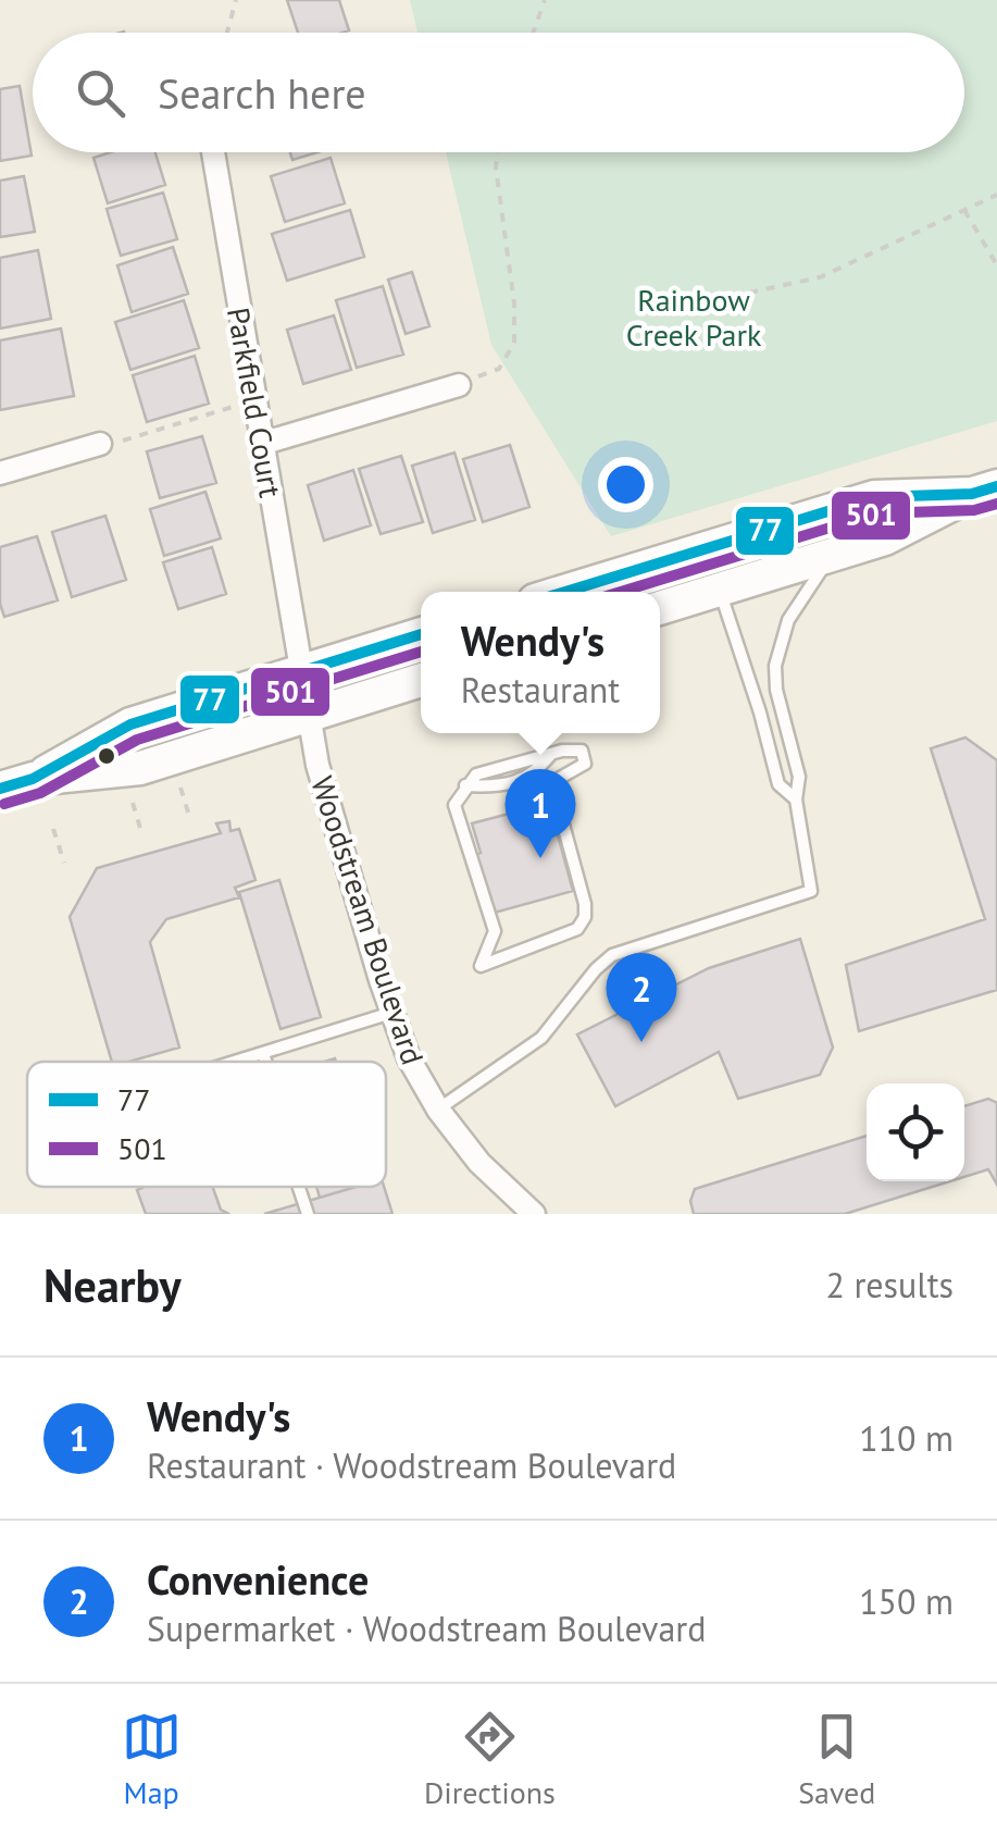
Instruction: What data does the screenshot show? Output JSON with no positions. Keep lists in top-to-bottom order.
{
  "streets": {
    "street": ["Parkfield Court", "Woodstream Boulevard"]
  },
  "crossings": [
    ["Parkfield Court", "Woodstream Boulevard"]
  ],
  "parks": ["Rainbow Creek Park"],
  "lines": ["transit line 77", "transit line 501"],
  "legend": ["77", "501"],
  "page": {
    "search": "Search here",
    "popup": ["Wendy's", "Restaurant"],
    "pins": ["1", "2"],
    "heading": ["Nearby", "2 results"],
    "list": [
      {
        "mark": "1",
        "name": "Wendy's",
        "note": "Restaurant · Woodstream Boulevard",
        "value": "110 m"
      },
      {
        "mark": "2",
        "name": "Convenience",
        "note": "Supermarket · Woodstream Boulevard",
        "value": "150 m"
      }
    ],
    "nav": ["Map", "Directions", "Saved"]
  }
}
